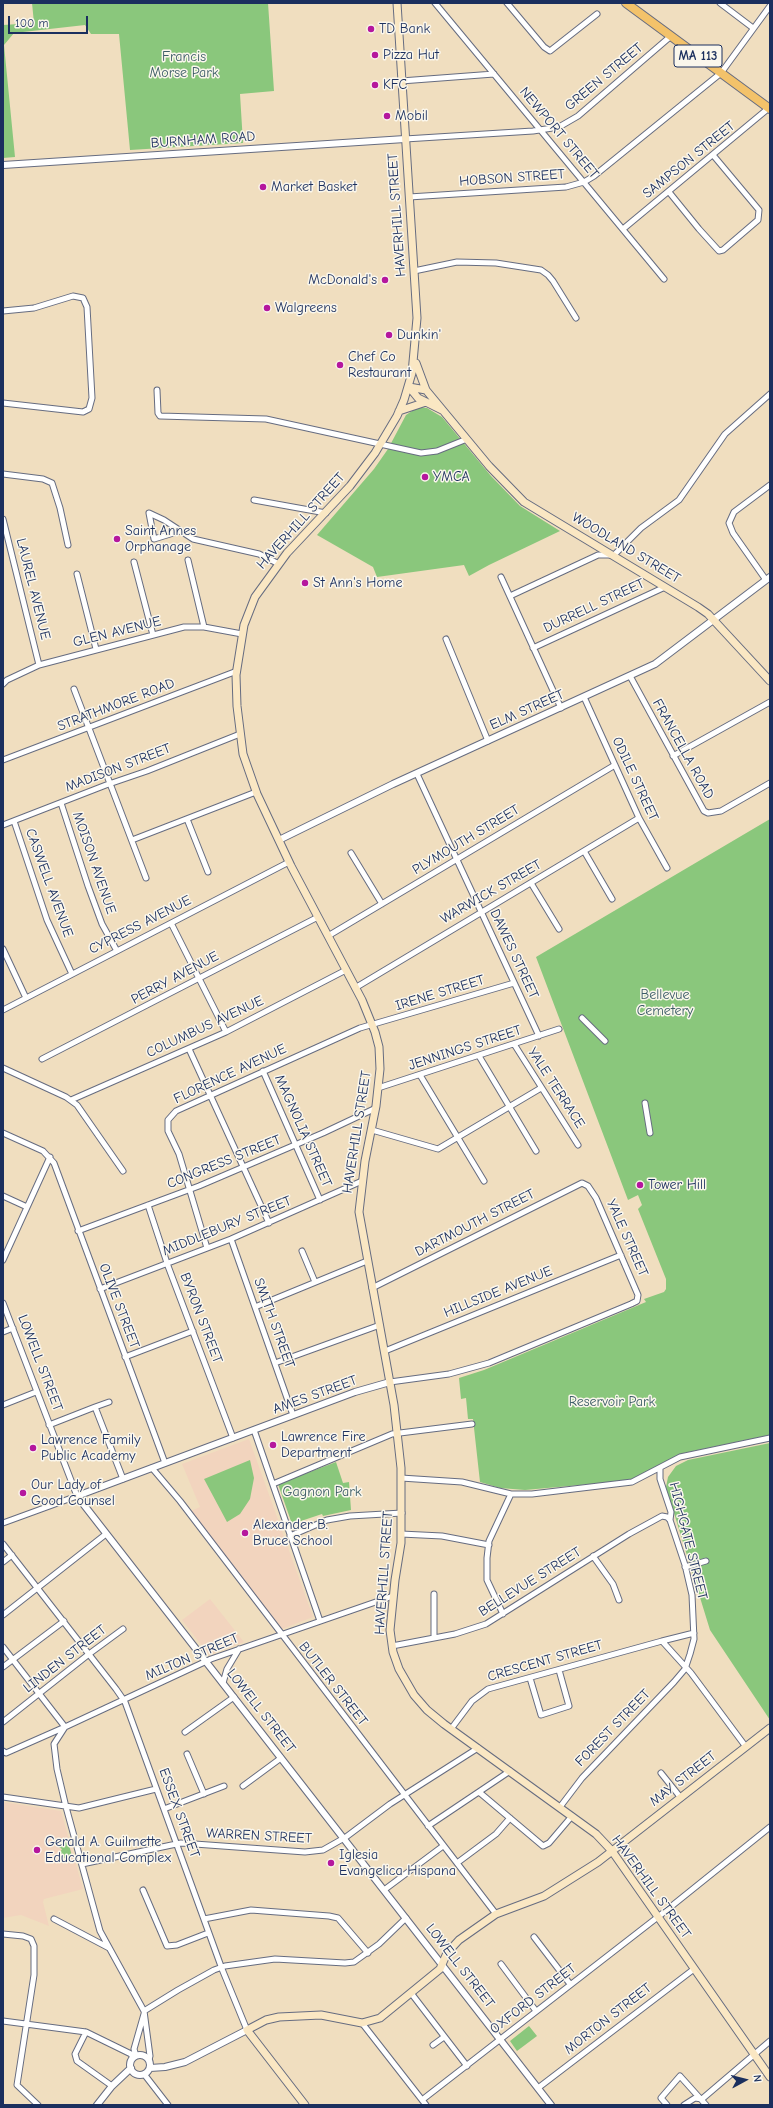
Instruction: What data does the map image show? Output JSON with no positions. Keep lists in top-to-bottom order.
{
  "streets": {
    "main road": [
      "MA 113",
      "HAVERHILL STREET",
      "WOODLAND STREET",
      "MAY STREET",
      "ESSEX STREET"
    ],
    "street": [
      "GREEN STREET",
      "NEWPORT STREET",
      "BURNHAM ROAD",
      "SAMPSON STREET",
      "HOBSON STREET",
      "LAUREL AVENUE",
      "DURRELL STREET",
      "GLEN AVENUE",
      "STRATHMORE ROAD",
      "ELM STREET",
      "FRANCELLA ROAD",
      "MADISON STREET",
      "ODILE STREET",
      "PLYMOUTH STREET",
      "MOISON AVENUE",
      "CASWELL AVENUE",
      "WARWICK STREET",
      "CYPRESS AVENUE",
      "DAWES STREET",
      "PERRY AVENUE",
      "IRENE STREET",
      "COLUMBUS AVENUE",
      "JENNINGS STREET",
      "FLORENCE AVENUE",
      "YALE TERRACE",
      "MAGNOLIA STREET",
      "CONGRESS STREET",
      "DARTMOUTH STREET",
      "MIDDLEBURY STREET",
      "YALE STREET",
      "HILLSIDE AVENUE",
      "OLIVE STREET",
      "BYRON STREET",
      "SMITH STREET",
      "LOWELL STREET",
      "AMES STREET",
      "HIGHGATE STREET",
      "BELLEVUE STREET",
      "MILTON STREET",
      "LINDEN STREET",
      "CRESCENT STREET",
      "BUTLER STREET",
      "FOREST STREET",
      "WARREN STREET",
      "OXFORD STREET",
      "MORTON STREET"
    ]
  },
  "crossings": [
    ["MA 113", "GREEN STREET"],
    ["MA 113", "SAMPSON STREET"],
    ["MA 113", "HOBSON STREET"],
    ["GREEN STREET", "NEWPORT STREET"],
    ["GREEN STREET", "BURNHAM ROAD"],
    ["GREEN STREET", "HAVERHILL STREET"],
    ["NEWPORT STREET", "SAMPSON STREET"],
    ["NEWPORT STREET", "HOBSON STREET"],
    ["BURNHAM ROAD", "HAVERHILL STREET"],
    ["HOBSON STREET", "HAVERHILL STREET"],
    ["HAVERHILL STREET", "WOODLAND STREET"],
    ["HAVERHILL STREET", "GLEN AVENUE"],
    ["HAVERHILL STREET", "STRATHMORE ROAD"],
    ["HAVERHILL STREET", "ELM STREET"],
    ["HAVERHILL STREET", "MADISON STREET"],
    ["HAVERHILL STREET", "PLYMOUTH STREET"],
    ["HAVERHILL STREET", "WARWICK STREET"],
    ["HAVERHILL STREET", "CYPRESS AVENUE"],
    ["HAVERHILL STREET", "PERRY AVENUE"],
    ["HAVERHILL STREET", "IRENE STREET"],
    ["HAVERHILL STREET", "COLUMBUS AVENUE"],
    ["HAVERHILL STREET", "JENNINGS STREET"],
    ["HAVERHILL STREET", "FLORENCE AVENUE"],
    ["HAVERHILL STREET", "CONGRESS STREET"],
    ["HAVERHILL STREET", "DARTMOUTH STREET"],
    ["HAVERHILL STREET", "MIDDLEBURY STREET"],
    ["HAVERHILL STREET", "HILLSIDE AVENUE"],
    ["HAVERHILL STREET", "AMES STREET"],
    ["HAVERHILL STREET", "BELLEVUE STREET"],
    ["HAVERHILL STREET", "MILTON STREET"],
    ["HAVERHILL STREET", "CRESCENT STREET"],
    ["HAVERHILL STREET", "FOREST STREET"],
    ["HAVERHILL STREET", "MAY STREET"],
    ["HAVERHILL STREET", "WARREN STREET"],
    ["HAVERHILL STREET", "OXFORD STREET"],
    ["HAVERHILL STREET", "MORTON STREET"],
    ["WOODLAND STREET", "DURRELL STREET"],
    ["WOODLAND STREET", "ELM STREET"],
    ["LAUREL AVENUE", "GLEN AVENUE"],
    ["ELM STREET", "FRANCELLA ROAD"],
    ["ELM STREET", "ODILE STREET"],
    ["ELM STREET", "DAWES STREET"],
    ["MADISON STREET", "MOISON AVENUE"],
    ["MADISON STREET", "CASWELL AVENUE"],
    ["ODILE STREET", "PLYMOUTH STREET"],
    ["ODILE STREET", "WARWICK STREET"],
    ["PLYMOUTH STREET", "DAWES STREET"],
    ["MOISON AVENUE", "CYPRESS AVENUE"],
    ["CASWELL AVENUE", "CYPRESS AVENUE"],
    ["WARWICK STREET", "DAWES STREET"],
    ["DAWES STREET", "IRENE STREET"],
    ["DAWES STREET", "JENNINGS STREET"],
    ["IRENE STREET", "FLORENCE AVENUE"],
    ["JENNINGS STREET", "YALE TERRACE"],
    ["FLORENCE AVENUE", "MAGNOLIA STREET"],
    ["FLORENCE AVENUE", "CONGRESS STREET"],
    ["MAGNOLIA STREET", "CONGRESS STREET"],
    ["MAGNOLIA STREET", "MIDDLEBURY STREET"],
    ["CONGRESS STREET", "OLIVE STREET"],
    ["CONGRESS STREET", "BYRON STREET"],
    ["DARTMOUTH STREET", "YALE STREET"],
    ["MIDDLEBURY STREET", "OLIVE STREET"],
    ["MIDDLEBURY STREET", "BYRON STREET"],
    ["MIDDLEBURY STREET", "SMITH STREET"],
    ["YALE STREET", "HILLSIDE AVENUE"],
    ["YALE STREET", "AMES STREET"],
    ["OLIVE STREET", "AMES STREET"],
    ["BYRON STREET", "AMES STREET"],
    ["SMITH STREET", "AMES STREET"],
    ["LOWELL STREET", "AMES STREET"],
    ["LOWELL STREET", "MILTON STREET"],
    ["LOWELL STREET", "MAY STREET"],
    ["LOWELL STREET", "WARREN STREET"],
    ["LOWELL STREET", "OXFORD STREET"],
    ["LOWELL STREET", "MORTON STREET"],
    ["AMES STREET", "BUTLER STREET"],
    ["HIGHGATE STREET", "BELLEVUE STREET"],
    ["HIGHGATE STREET", "CRESCENT STREET"],
    ["HIGHGATE STREET", "FOREST STREET"],
    ["MILTON STREET", "BUTLER STREET"],
    ["MILTON STREET", "ESSEX STREET"],
    ["LINDEN STREET", "ESSEX STREET"],
    ["BUTLER STREET", "MAY STREET"],
    ["BUTLER STREET", "WARREN STREET"],
    ["ESSEX STREET", "WARREN STREET"]
  ],
  "parks": [
    "Francis Morse Park",
    "Bellevue Cemetery",
    "Reservoir Park",
    "Gagnon Park"
  ],
  "places": [
    "TD Bank",
    "Pizza Hut",
    "KFC",
    "Mobil",
    "Market Basket",
    "McDonald's",
    "Walgreens",
    "Dunkin'",
    "Chef Co Restaurant",
    "YMCA",
    "Saint Annes Orphanage",
    "St Ann's Home",
    "Tower Hill",
    "Lawrence Fire Department",
    "Lawrence Family Public Academy",
    "Our Lady of Good Counsel",
    "Alexander B. Bruce School",
    "Gerald A. Guilmette Educational Complex",
    "Iglesia Evangelica Hispana"
  ],
  "scale_bar": "100 m",
  "north": "right"
}
